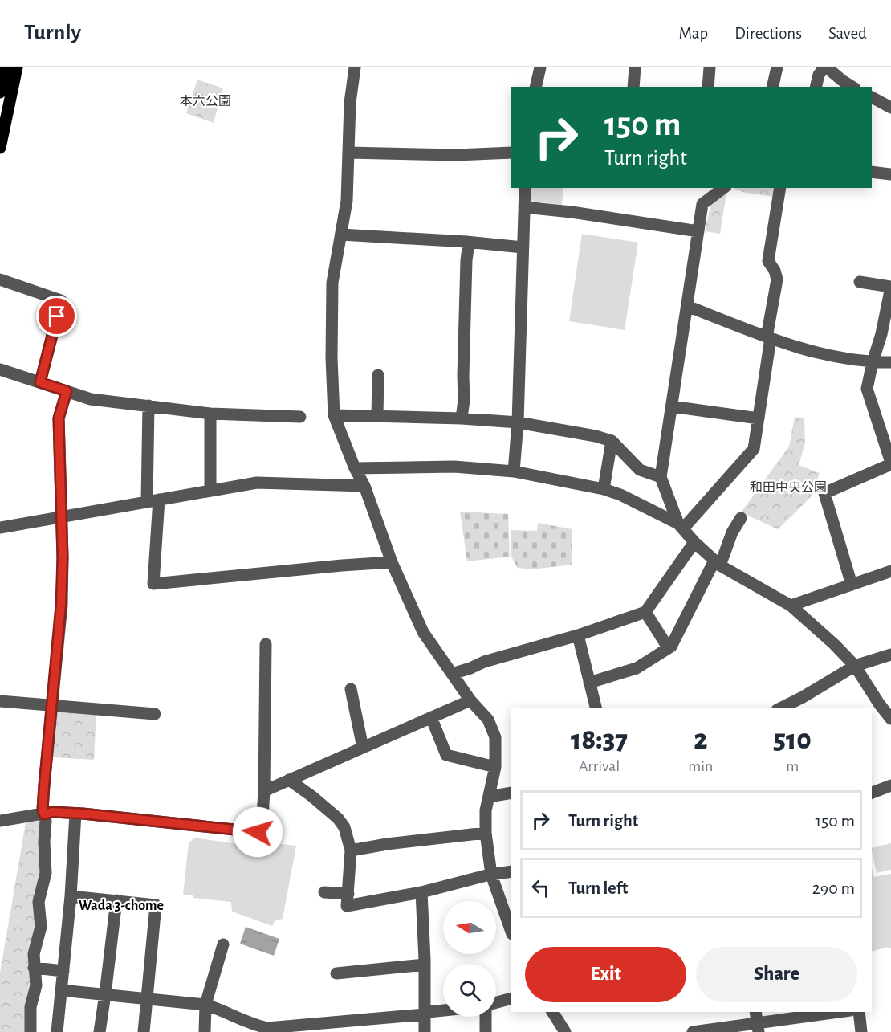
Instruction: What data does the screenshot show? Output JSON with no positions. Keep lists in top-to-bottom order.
{
  "districts": ["Wada 3-chome"],
  "parks": ["本六公園", "和田中央公園"],
  "north": "left",
  "page": {
    "header": "Turnly",
    "nav": ["Map", "Directions", "Saved"],
    "turn": ["150 m", "Turn right"],
    "eta": [
      "18:37",
      "Arrival",
      "2",
      "min",
      "510",
      "m"
    ],
    "list": [
      {
        "name": "Turn right",
        "value": "150 m"
      },
      {
        "name": "Turn left",
        "value": "290 m"
      }
    ],
    "buttons": ["Exit", "Share"]
  }
}
